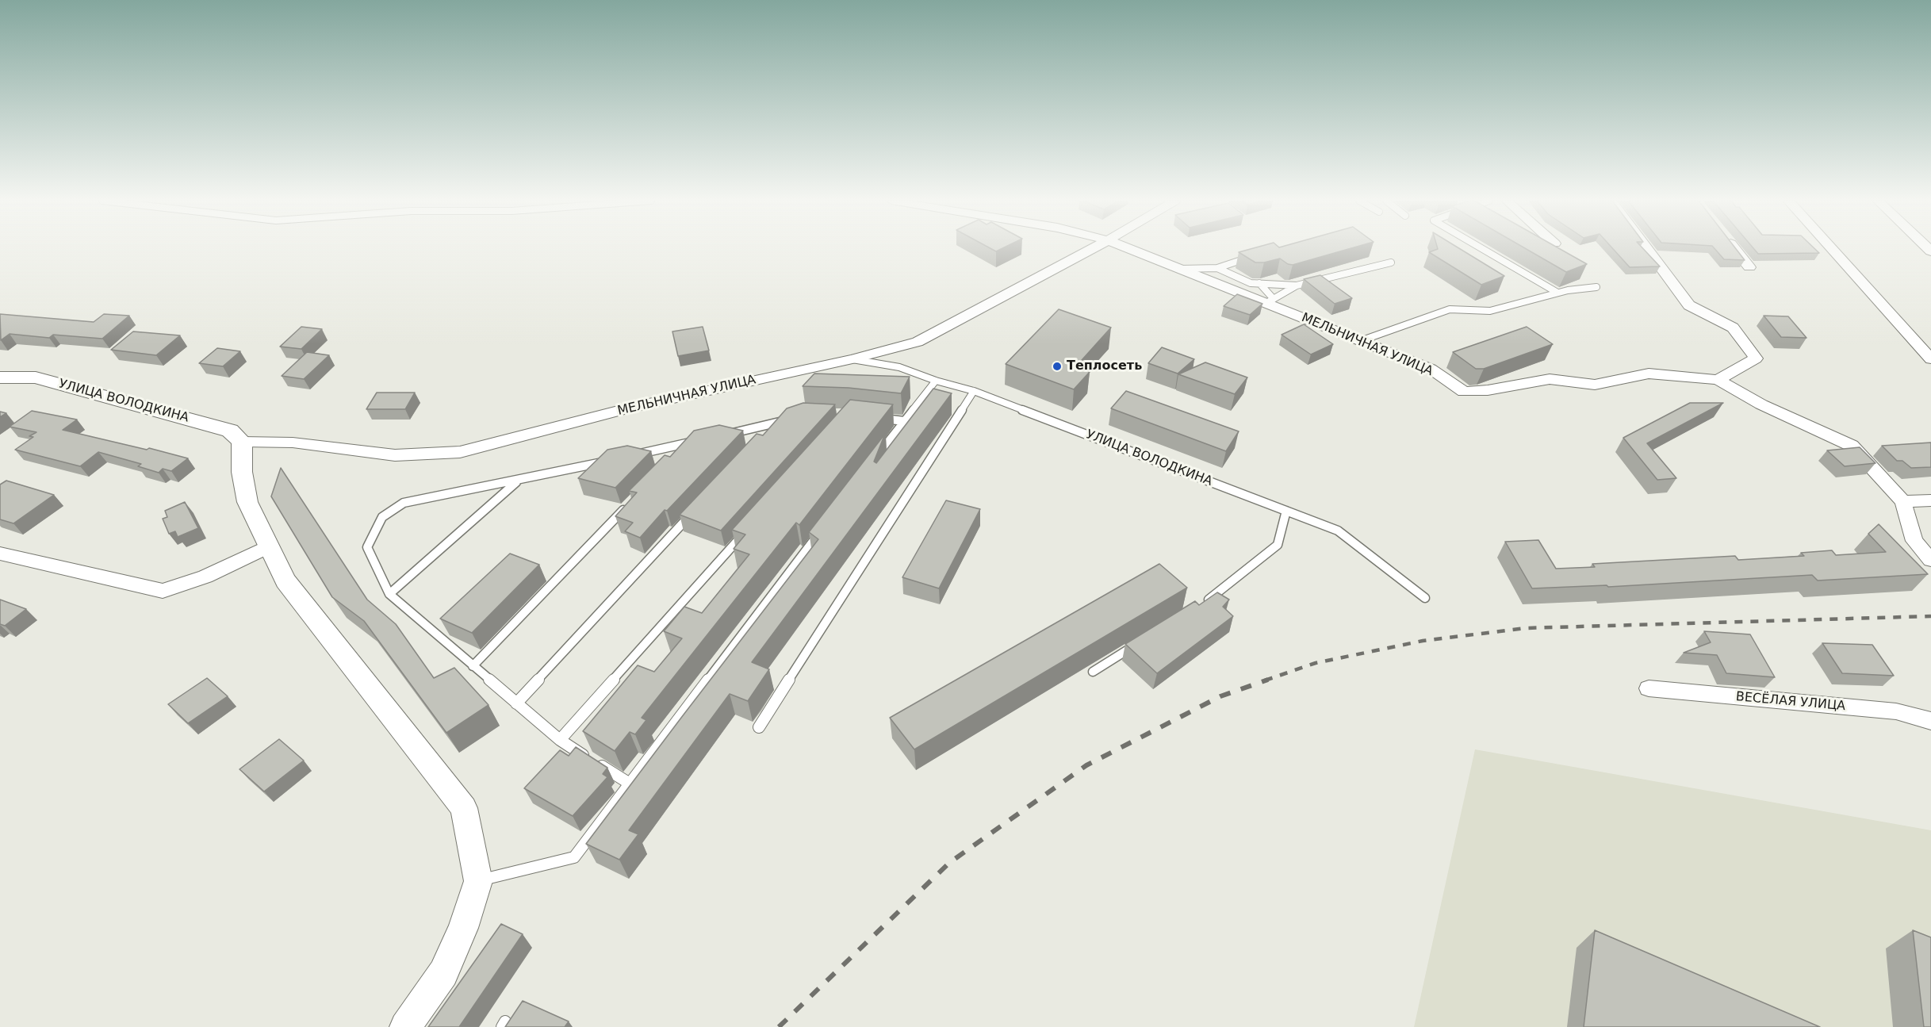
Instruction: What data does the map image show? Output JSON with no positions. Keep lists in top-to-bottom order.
{
  "streets": {
    "street": ["МЕЛЬНИЧНАЯ УЛИЦА", "УЛИЦА ВОЛОДКИНА", "ВЕСЁЛАЯ УЛИЦА"]
  },
  "crossings": [
    ["МЕЛЬНИЧНАЯ УЛИЦА", "УЛИЦА ВОЛОДКИНА"]
  ],
  "places": ["Теплосеть"]
}
